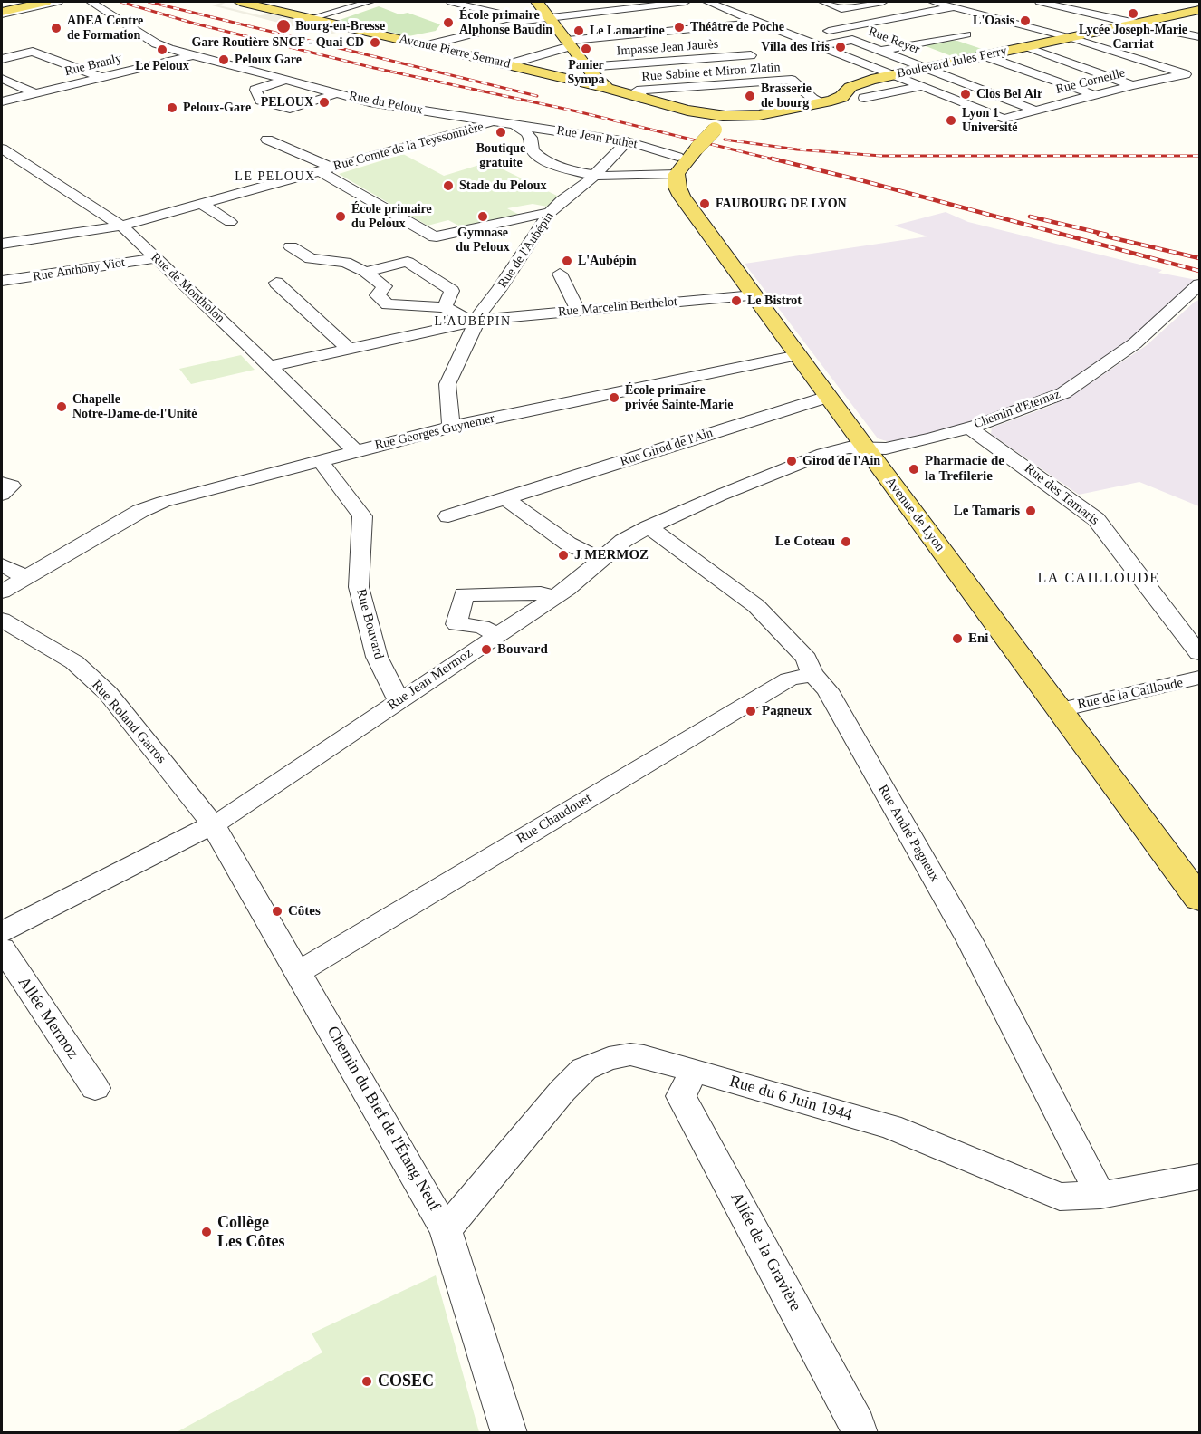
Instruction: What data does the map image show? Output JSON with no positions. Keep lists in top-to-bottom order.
{
  "streets": {
    "main road": ["Avenue Pierre Semard", "Boulevard Jules Ferry", "Avenue de Lyon"],
    "street": [
      "Rue Reyer",
      "Impasse Jean Jaurès",
      "Rue Branly",
      "Rue Sabine et Miron Zlatin",
      "Rue Corneille",
      "Rue du Peloux",
      "Rue Jean Puthet",
      "Rue Comte de la Teyssonnière",
      "Rue de l'Aubépin",
      "Rue Anthony Viot",
      "Rue de Montholon",
      "Rue Marcelin Berthelot",
      "Chemin d'Eternaz",
      "Rue Georges Guynemer",
      "Rue Girod de l'Ain",
      "Rue des Tamaris",
      "Rue Bouvard",
      "Rue Jean Mermoz",
      "Rue de la Cailloude",
      "Rue Roland Garros",
      "Rue Chaudouet",
      "Rue André Pagneux",
      "Allée Mermoz",
      "Rue du 6 Juin 1944",
      "Chemin du Bief de l'Étang Neuf",
      "Allée de la Gravière"
    ]
  },
  "crossings": [
    ["Rue Reyer", "Boulevard Jules Ferry"],
    ["Rue Reyer", "Rue Corneille"],
    ["Impasse Jean Jaurès", "Avenue Pierre Semard"],
    ["Avenue Pierre Semard", "Boulevard Jules Ferry"],
    ["Avenue Pierre Semard", "Rue Sabine et Miron Zlatin"],
    ["Boulevard Jules Ferry", "Rue Sabine et Miron Zlatin"],
    ["Rue Branly", "Rue du Peloux"],
    ["Rue du Peloux", "Rue Jean Puthet"],
    ["Rue du Peloux", "Rue Comte de la Teyssonnière"],
    ["Rue Jean Puthet", "Rue de l'Aubépin"],
    ["Rue Jean Puthet", "Avenue de Lyon"],
    ["Rue Comte de la Teyssonnière", "Rue de Montholon"],
    ["Rue de l'Aubépin", "Rue Marcelin Berthelot"],
    ["Rue de l'Aubépin", "Rue Georges Guynemer"],
    ["Rue Anthony Viot", "Rue de Montholon"],
    ["Rue de Montholon", "Rue Marcelin Berthelot"],
    ["Rue de Montholon", "Rue Georges Guynemer"],
    ["Rue Marcelin Berthelot", "Avenue de Lyon"],
    ["Chemin d'Eternaz", "Rue des Tamaris"],
    ["Chemin d'Eternaz", "Avenue de Lyon"],
    ["Chemin d'Eternaz", "Rue Jean Mermoz"],
    ["Rue Georges Guynemer", "Avenue de Lyon"],
    ["Rue Georges Guynemer", "Rue Bouvard"],
    ["Rue Girod de l'Ain", "Avenue de Lyon"],
    ["Avenue de Lyon", "Rue Jean Mermoz"],
    ["Avenue de Lyon", "Rue de la Cailloude"],
    ["Rue Bouvard", "Rue Jean Mermoz"],
    ["Rue Jean Mermoz", "Rue Roland Garros"],
    ["Rue Jean Mermoz", "Rue André Pagneux"],
    ["Rue Jean Mermoz", "Chemin du Bief de l'Étang Neuf"],
    ["Rue Roland Garros", "Chemin du Bief de l'Étang Neuf"],
    ["Rue Chaudouet", "Rue André Pagneux"],
    ["Rue Chaudouet", "Chemin du Bief de l'Étang Neuf"],
    ["Rue André Pagneux", "Rue du 6 Juin 1944"],
    ["Rue du 6 Juin 1944", "Chemin du Bief de l'Étang Neuf"],
    ["Rue du 6 Juin 1944", "Allée de la Gravière"]
  ],
  "districts": ["LE PELOUX", "L'AUBÉPIN", "LA CAILLOUDE"],
  "places": [
    "Lycée Joseph-Marie Carriat",
    "L'Oasis",
    "École primaire Alphonse Baudin",
    "Bourg-en-Bresse",
    "Théâtre de Poche",
    "ADEA Centre de Formation",
    "Le Lamartine",
    "Gare Routière SNCF - Quai CD",
    "Villa des Iris",
    "Panier Sympa",
    "Le Peloux",
    "Peloux Gare",
    "Clos Bel Air",
    "Brasserie de bourg",
    "PELOUX",
    "Peloux-Gare",
    "Lyon 1 Université",
    "Boutique gratuite",
    "Stade du Peloux",
    "FAUBOURG DE LYON",
    "École primaire du Peloux",
    "Gymnase du Peloux",
    "L'Aubépin",
    "Le Bistrot",
    "École primaire privée Sainte-Marie",
    "Chapelle Notre-Dame-de-l'Unité",
    "Girod de l'Ain",
    "Pharmacie de la Trefilerie",
    "Le Tamaris",
    "Le Coteau",
    "J MERMOZ",
    "Eni",
    "Bouvard",
    "Pagneux",
    "Côtes",
    "Collège Les Côtes",
    "COSEC"
  ]
}
